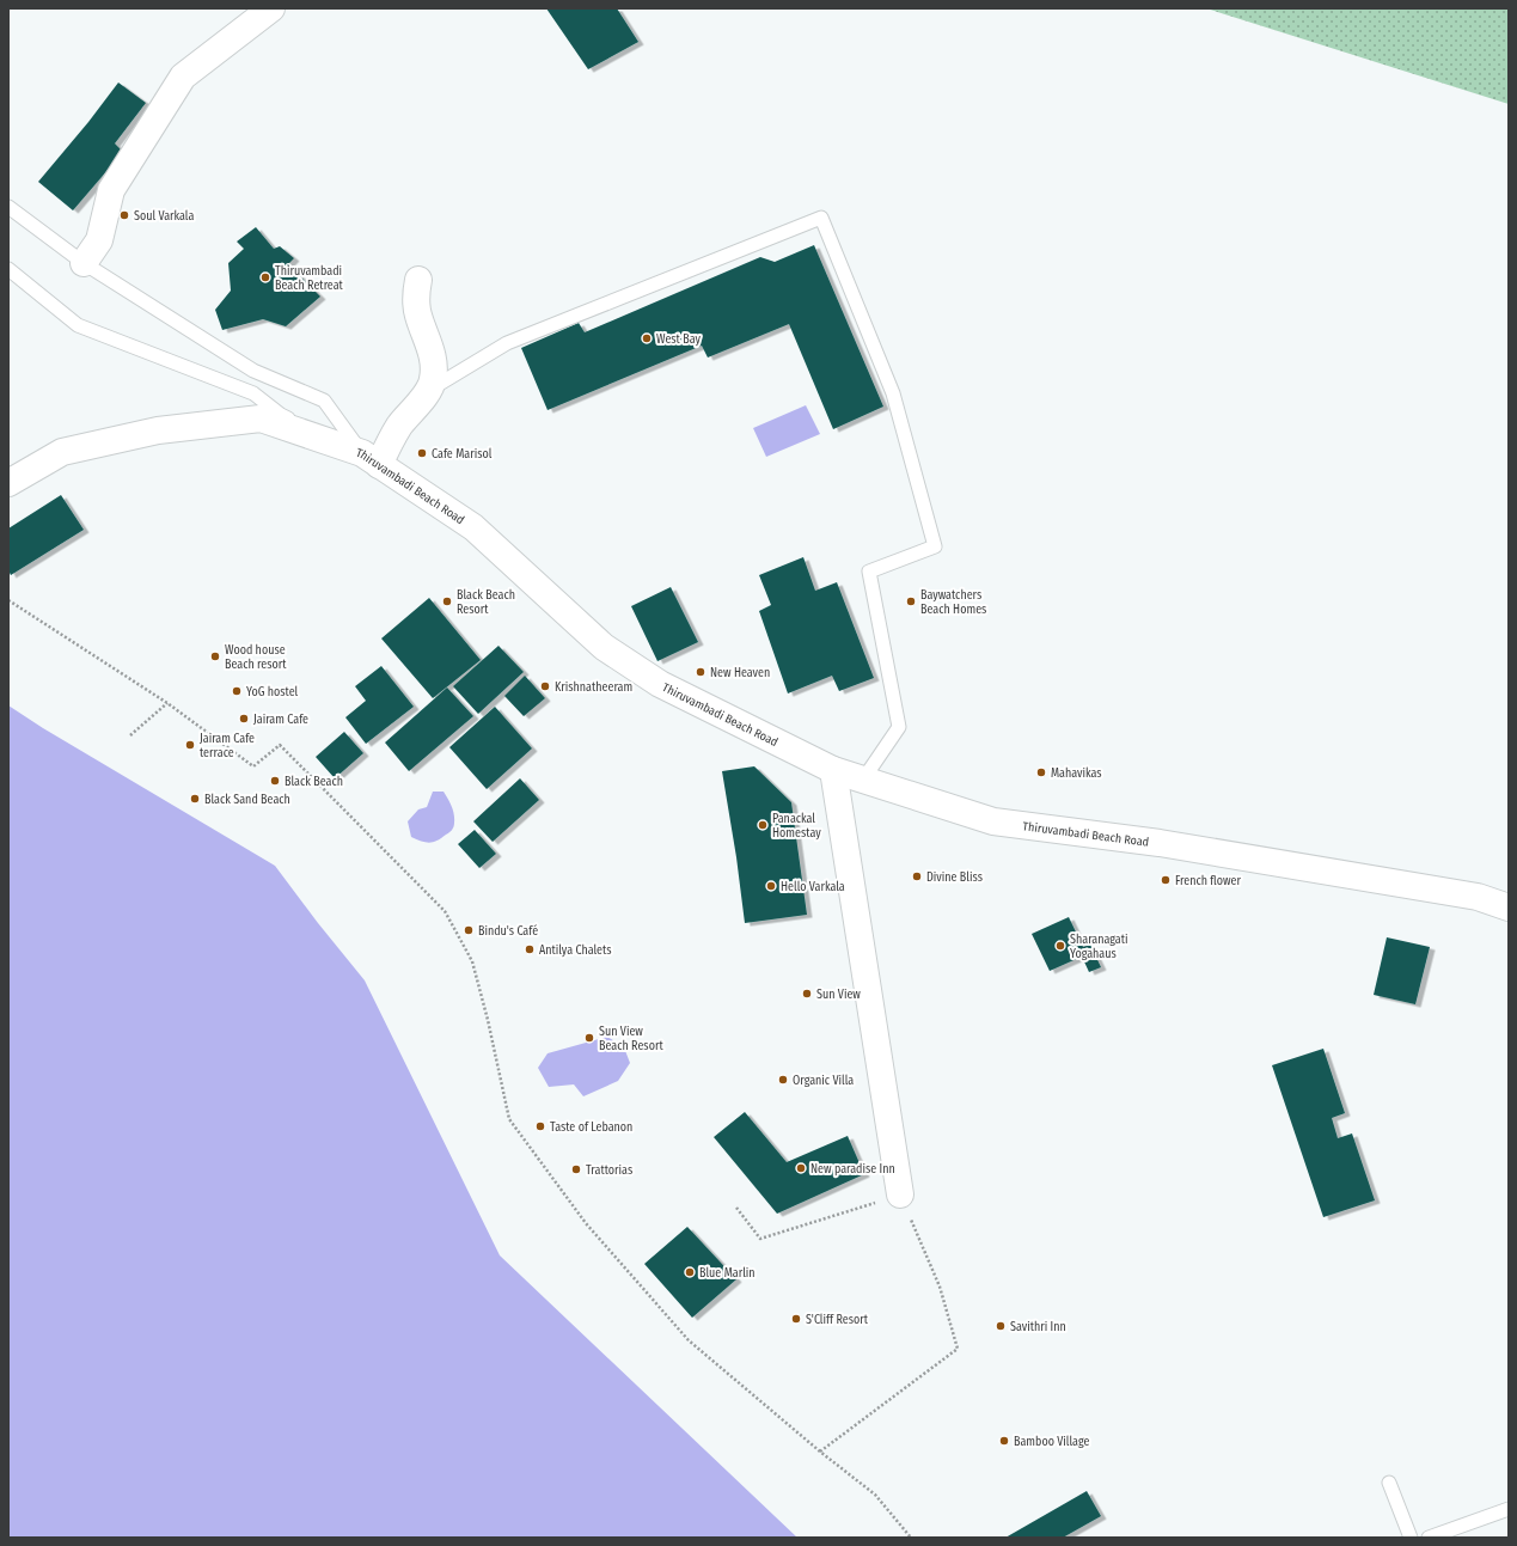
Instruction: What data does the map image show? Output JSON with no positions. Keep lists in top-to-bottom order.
{
  "streets": {
    "street": ["Thiruvambadi Beach Road"]
  },
  "places": [
    "Soul Varkala",
    "Thiruvambadi Beach Retreat",
    "West Bay",
    "Cafe Marisol",
    "Black Beach Resort",
    "Baywatchers Beach Homes",
    "Wood house Beach resort",
    "New Heaven",
    "Krishnatheeram",
    "YoG hostel",
    "Jairam Cafe",
    "Jairam Cafe terrace",
    "Mahavikas",
    "Black Beach",
    "Black Sand Beach",
    "Panackal Homestay",
    "Divine Bliss",
    "French flower",
    "Hello Varkala",
    "Bindu's Café",
    "Sharanagati Yogahaus",
    "Antilya Chalets",
    "Sun View",
    "Sun View Beach Resort",
    "Organic Villa",
    "Taste of Lebanon",
    "New paradise Inn",
    "Trattorias",
    "Blue Marlin",
    "S'Cliff Resort",
    "Savithri Inn",
    "Bamboo Village"
  ]
}
